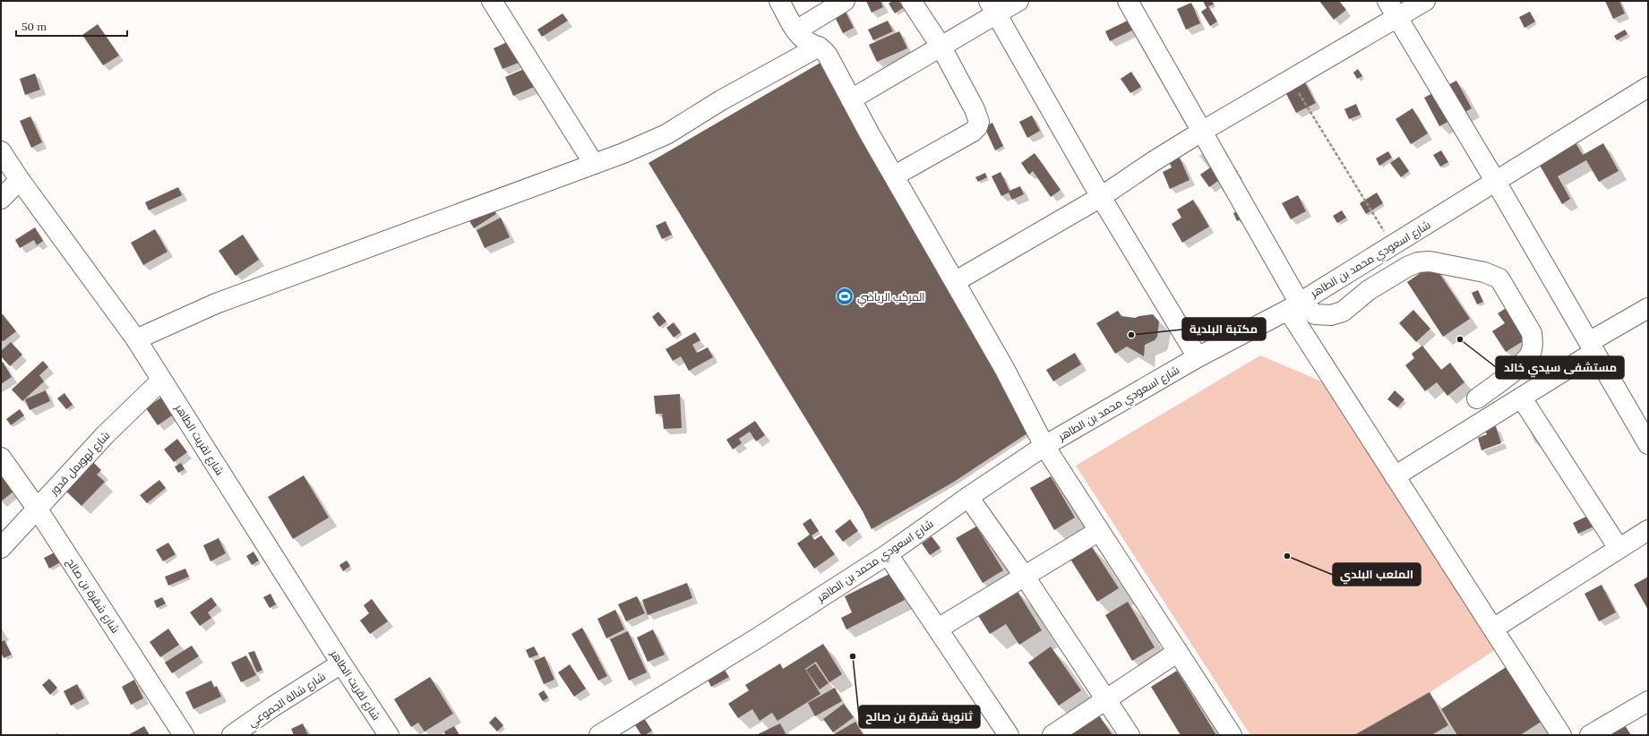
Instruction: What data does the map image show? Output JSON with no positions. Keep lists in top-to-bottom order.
{
  "streets": {
    "street": [
      "شارع اسعودي محمد بن الطاهر",
      "شارع لقريت الطاهر",
      "شارع لهويمل قدور",
      "شارع شقرة بن صالح",
      "شارع شالة الجموعي"
    ]
  },
  "crossings": [
    ["شارع لقريت الطاهر", "شارع لهويمل قدور"],
    ["شارع لقريت الطاهر", "شارع شالة الجموعي"],
    ["شارع لهويمل قدور", "شارع شقرة بن صالح"]
  ],
  "places": {
    "sports": ["المركب الرياضي"],
    "other": [
      "مكتبة البلدية",
      "مستشفى سيدي خالد",
      "الملعب البلدي",
      "ثانوية شقرة بن صالح"
    ]
  },
  "scale_bar": "50 m"
}
